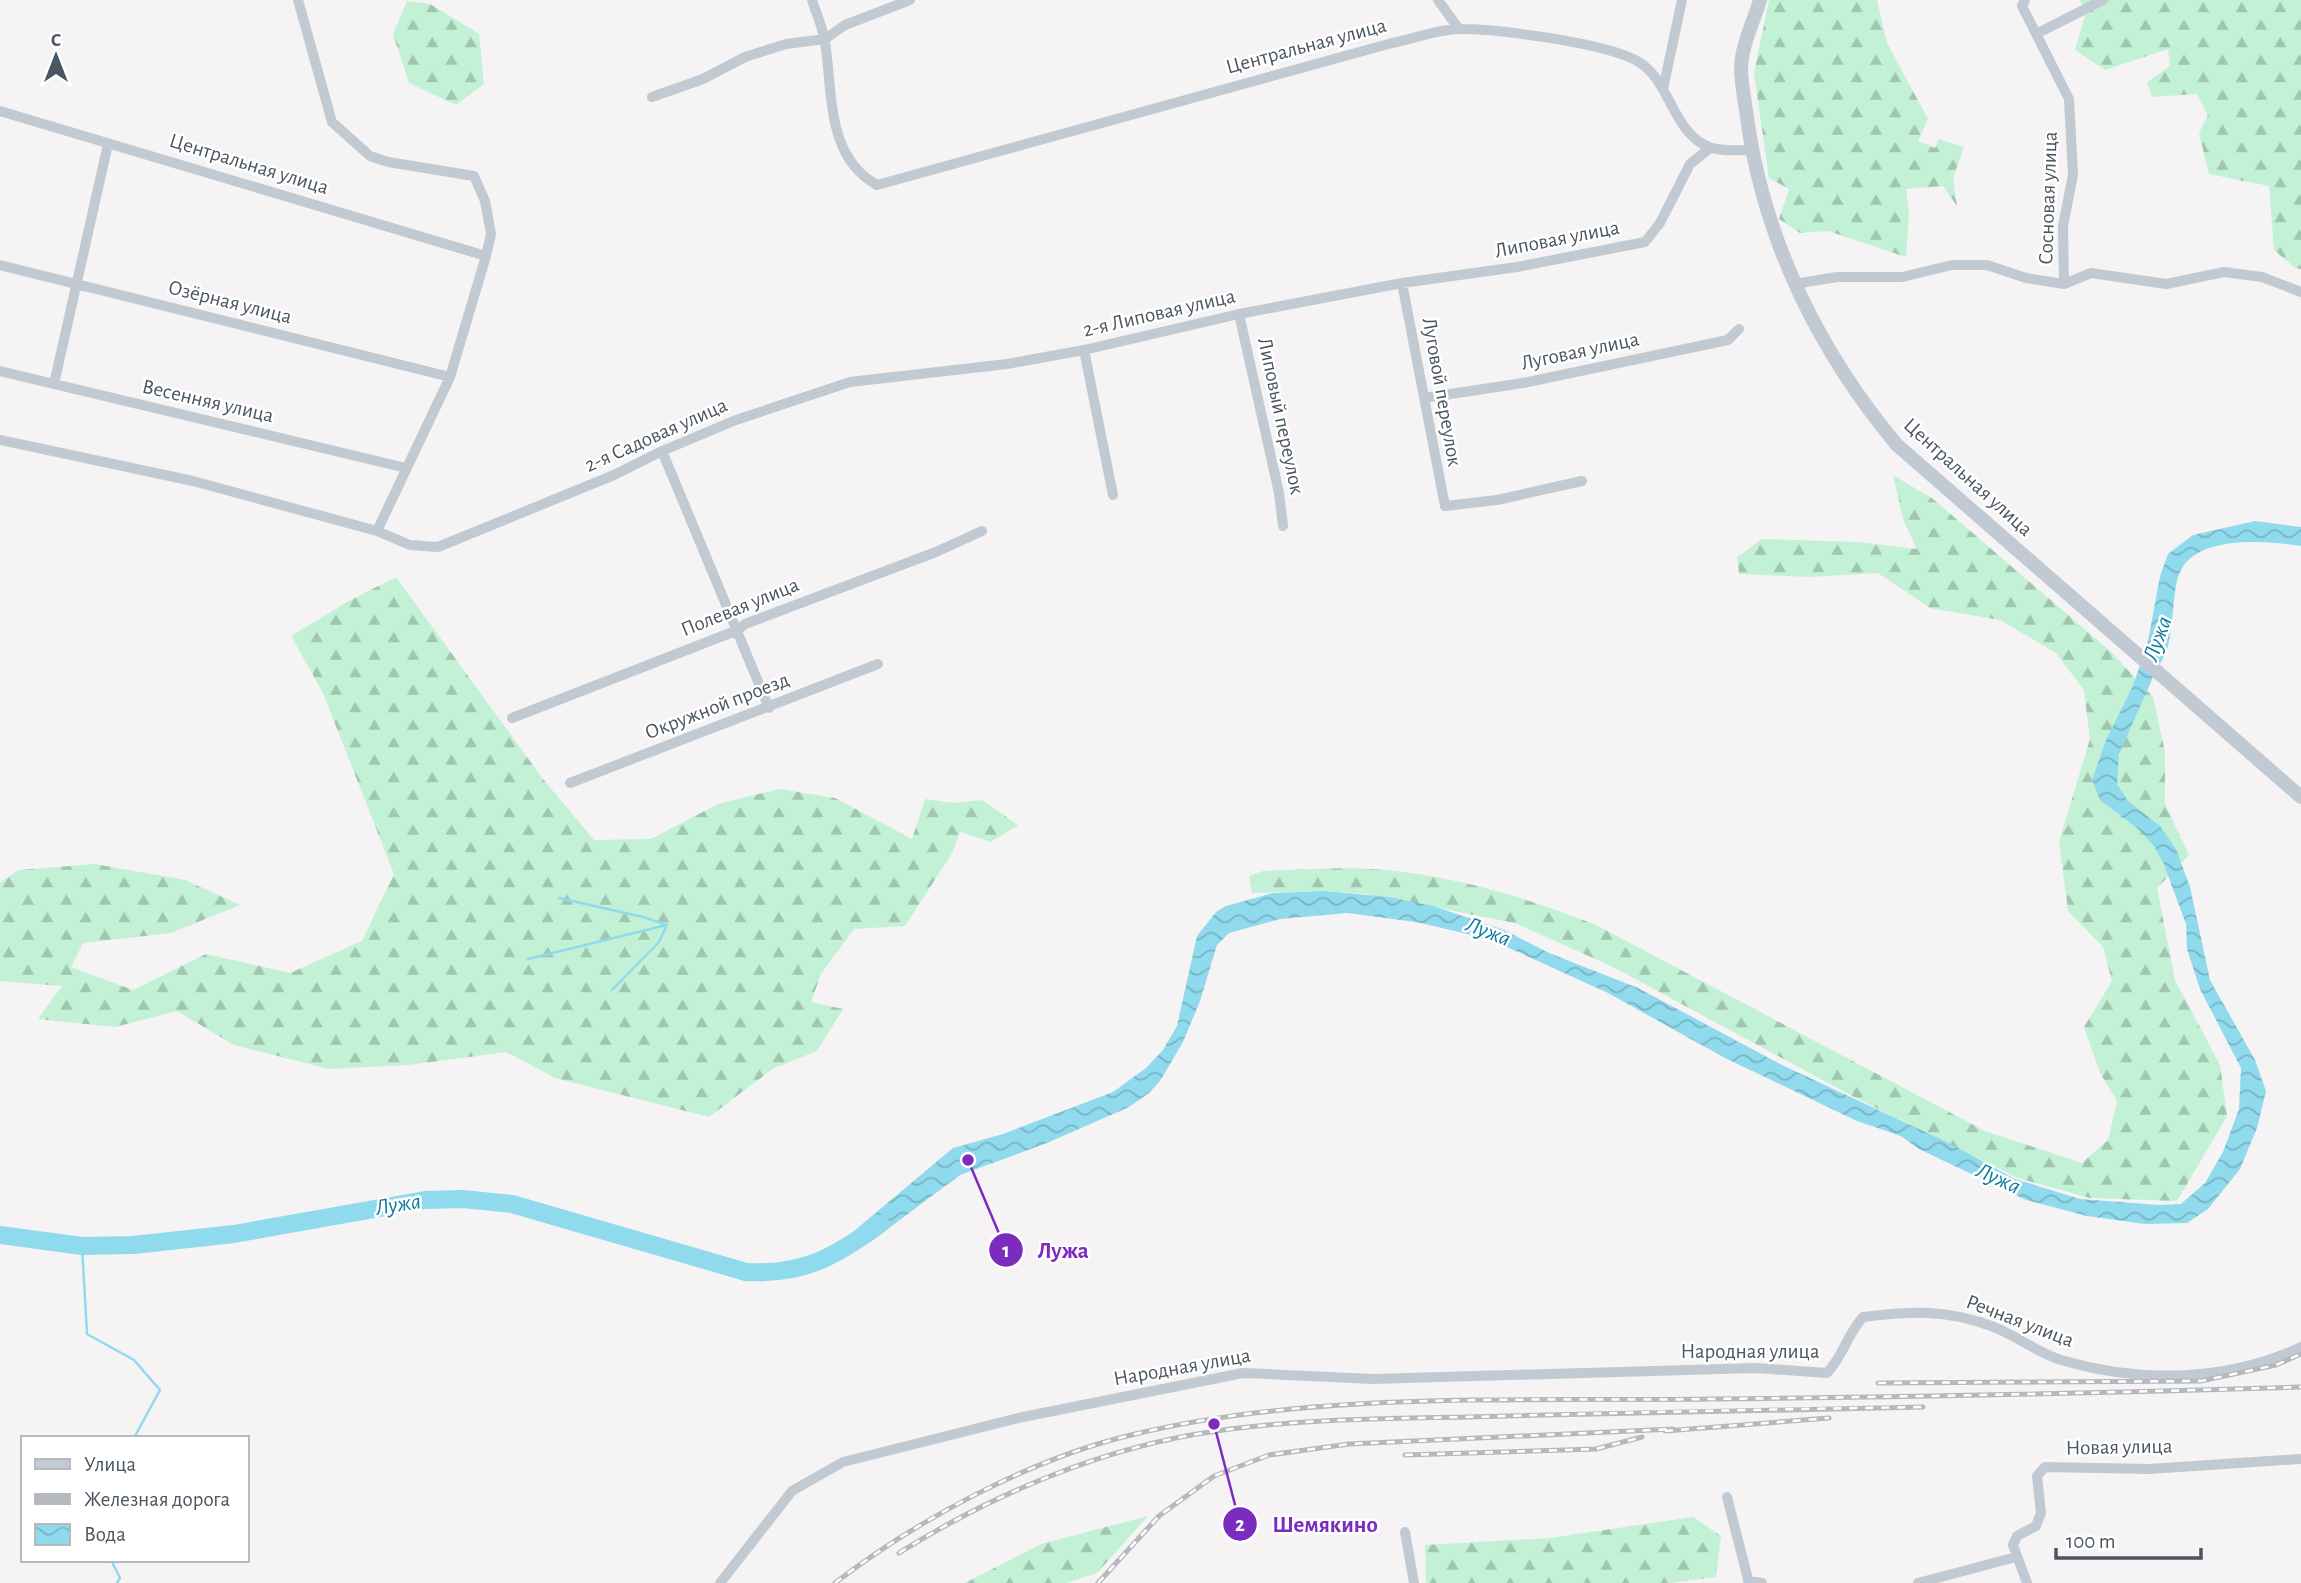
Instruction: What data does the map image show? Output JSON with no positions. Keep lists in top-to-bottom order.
{
  "streets": {
    "street": [
      "Центральная улица",
      "Сосновая улица",
      "Липовая улица",
      "Озёрная улица",
      "2-я Липовая улица",
      "Луговая улица",
      "Луговой переулок",
      "Весенняя улица",
      "Липовый переулок",
      "2-я Садовая улица",
      "Полевая улица",
      "Окружной проезд",
      "Речная улица",
      "Народная улица",
      "Новая улица"
    ]
  },
  "crossings": [
    ["Центральная улица", "Липовая улица"],
    ["Липовая улица", "2-я Липовая улица"],
    ["Липовая улица", "Луговой переулок"],
    ["2-я Липовая улица", "Луговой переулок"],
    ["2-я Липовая улица", "Липовый переулок"],
    ["2-я Липовая улица", "2-я Садовая улица"],
    ["Луговая улица", "Луговой переулок"],
    ["Речная улица", "Народная улица"]
  ],
  "water": ["Лужа"],
  "places": ["Лужа", "Шемякино"],
  "legend": ["Улица", "Железная дорога", "Вода"],
  "scale_bar": "100 m",
  "north": "top"
}
